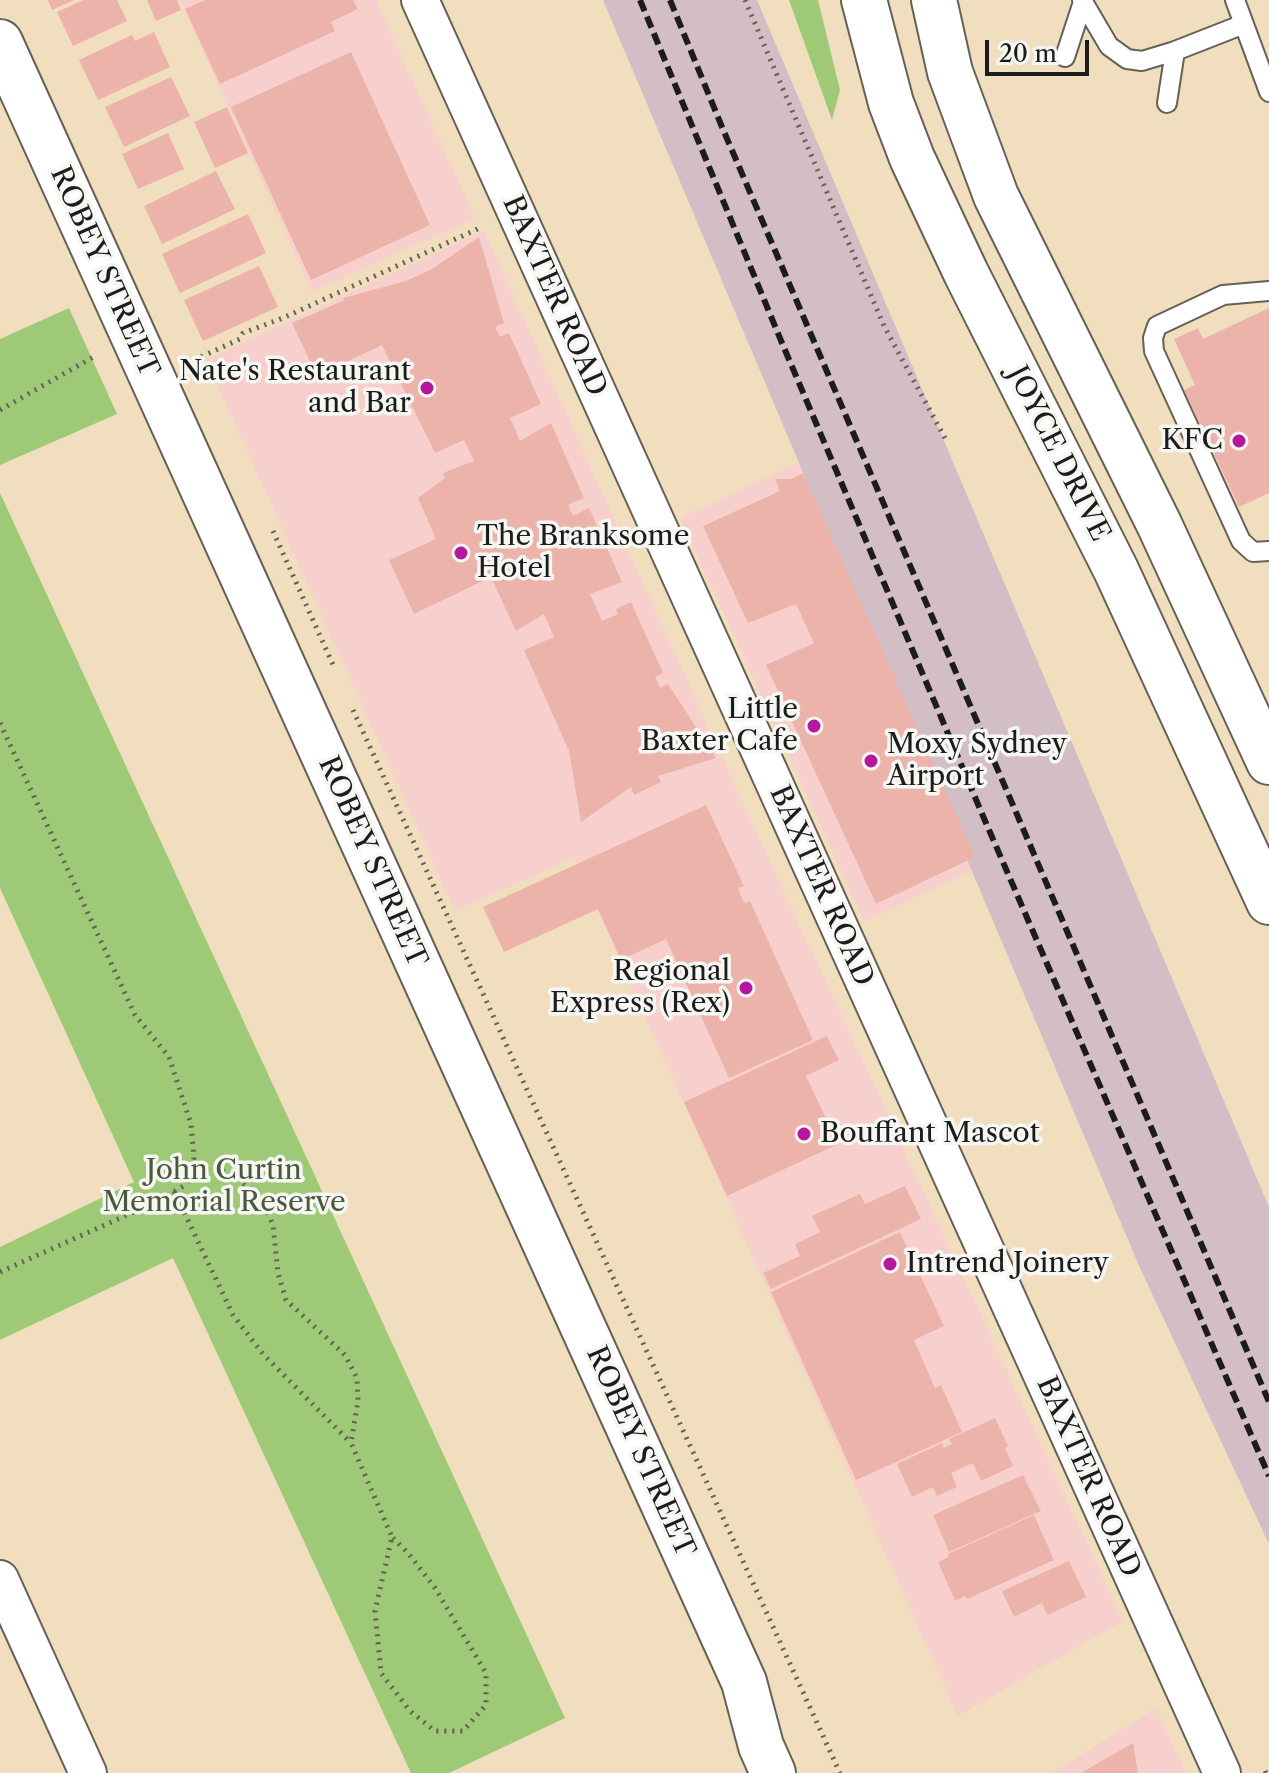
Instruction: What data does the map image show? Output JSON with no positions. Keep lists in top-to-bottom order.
{
  "streets": {
    "street": ["ROBEY STREET", "BAXTER ROAD", "JOYCE DRIVE"]
  },
  "parks": ["John Curtin Memorial Reserve"],
  "places": [
    "Nate's Restaurant and Bar",
    "KFC",
    "The Branksome Hotel",
    "Little Baxter Cafe",
    "Moxy Sydney Airport",
    "Regional Express (Rex)",
    "Bouffant Mascot",
    "Intrend Joinery"
  ],
  "scale_bar": "20 m"
}
